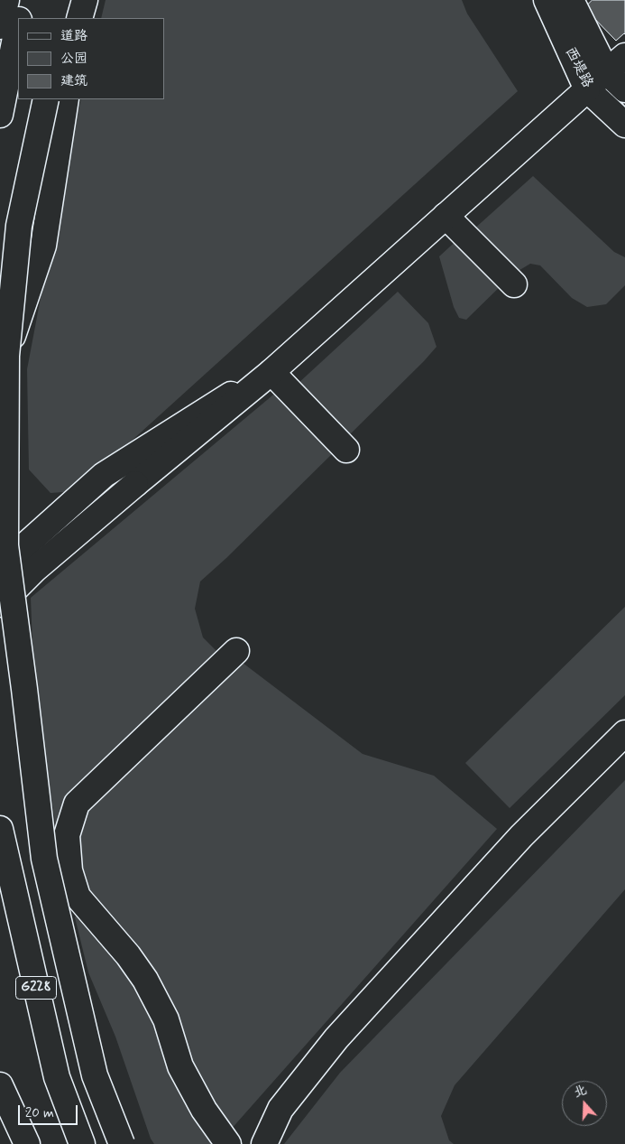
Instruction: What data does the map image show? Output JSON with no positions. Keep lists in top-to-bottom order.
{
  "streets": {
    "main road": ["西堤路", "G228"]
  },
  "legend": ["道路", "公园", "建筑"],
  "scale_bar": "20 m",
  "north": "top"
}
